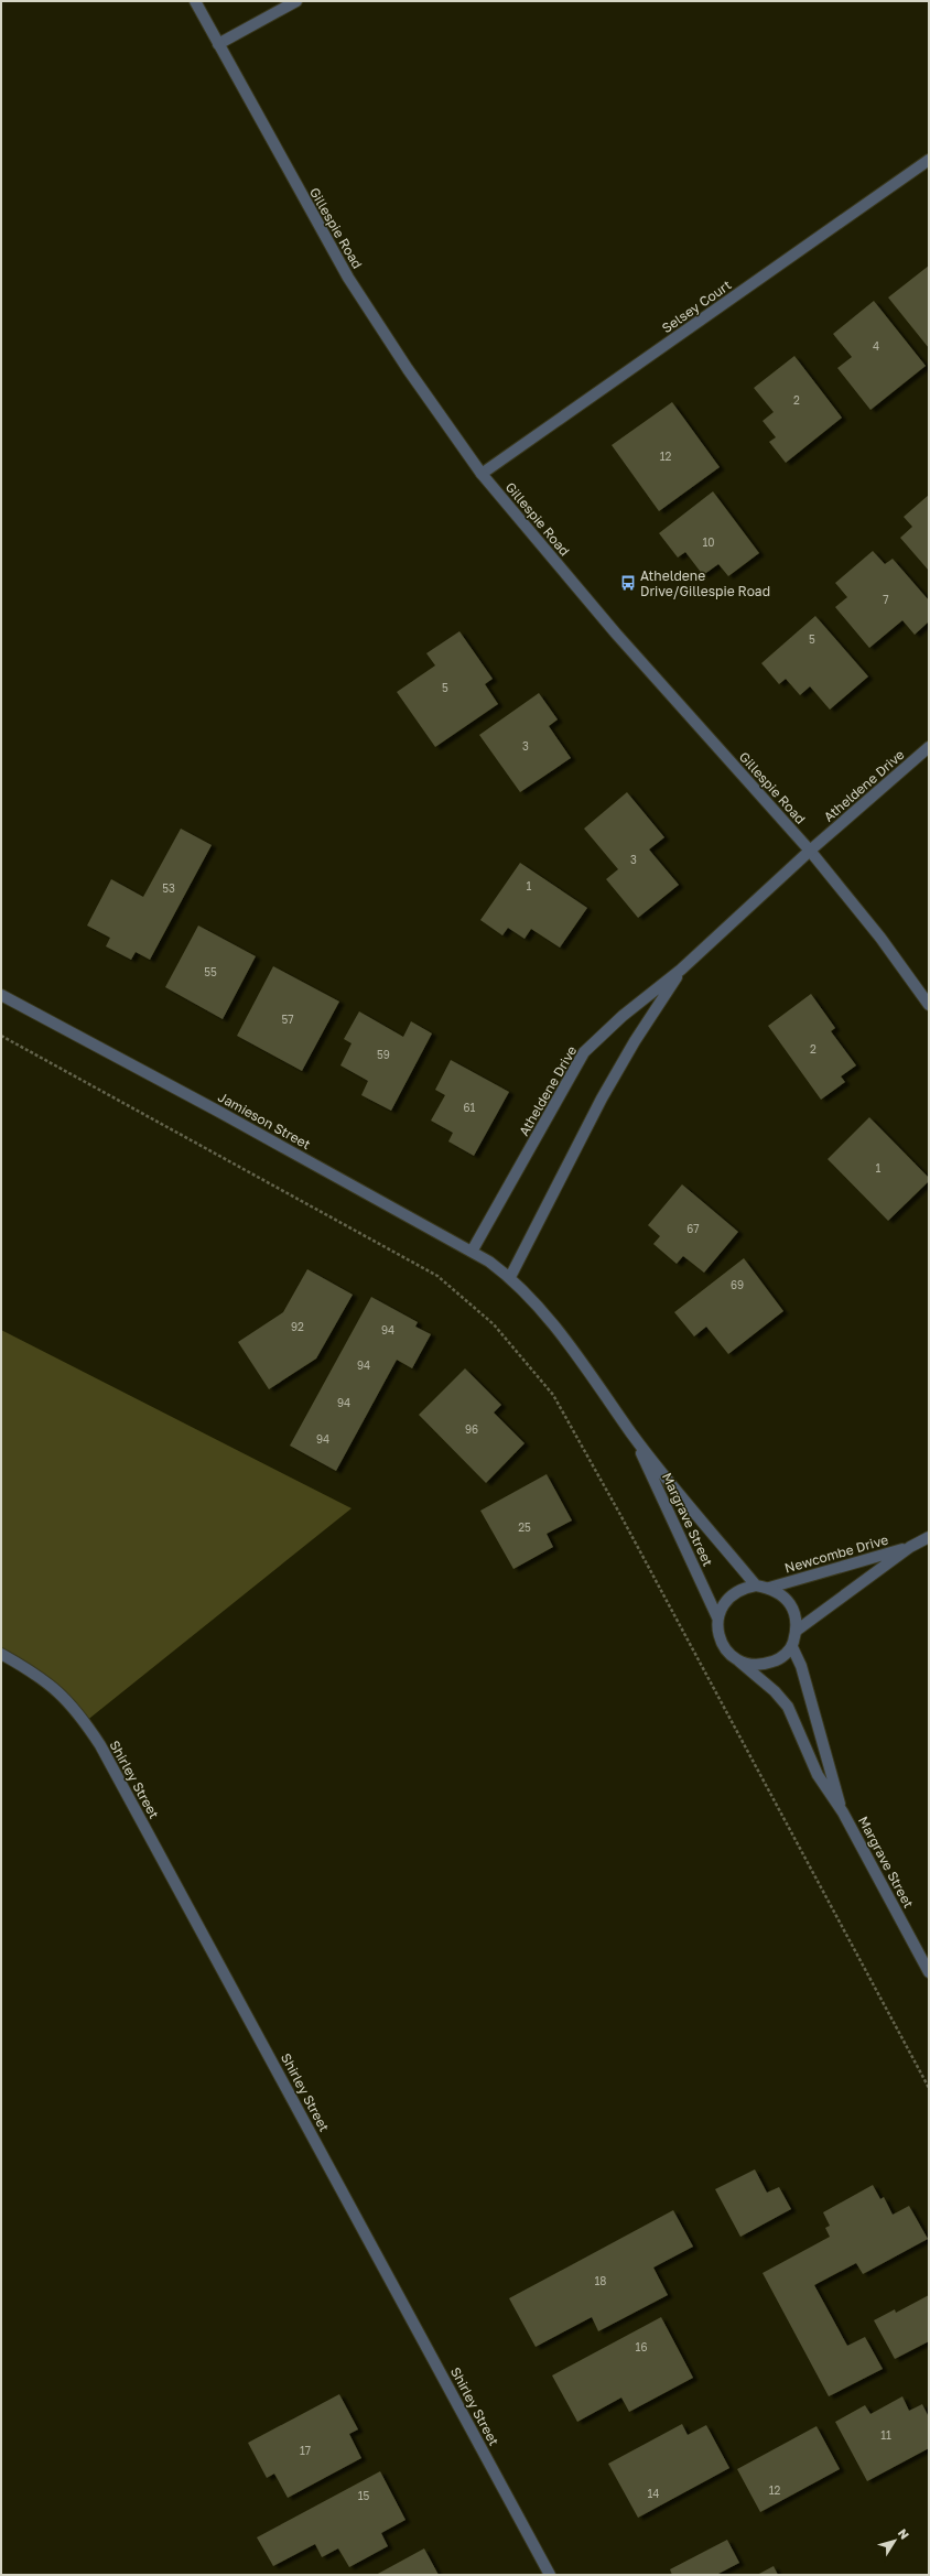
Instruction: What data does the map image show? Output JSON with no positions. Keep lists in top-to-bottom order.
{
  "streets": {
    "street": [
      "Gillespie Road",
      "Selsey Court",
      "Atheldene Drive",
      "Jamieson Street",
      "Margrave Street",
      "Newcombe Drive",
      "Shirley Street"
    ]
  },
  "crossings": [
    ["Gillespie Road", "Selsey Court"],
    ["Gillespie Road", "Atheldene Drive"],
    ["Atheldene Drive", "Jamieson Street"],
    ["Atheldene Drive", "Margrave Street"],
    ["Jamieson Street", "Margrave Street"],
    ["Margrave Street", "Newcombe Drive"]
  ],
  "places": {
    "bus stop": ["Atheldene Drive/Gillespie Road"]
  },
  "house_numbers": [
    "4",
    "2",
    "12",
    "10",
    "7",
    "5",
    "5",
    "3",
    "3",
    "1",
    "53",
    "55",
    "57",
    "2",
    "59",
    "61",
    "1",
    "67",
    "69",
    "92",
    "94",
    "94",
    "94",
    "96",
    "94",
    "25",
    "18",
    "16",
    "11",
    "17",
    "12",
    "14",
    "15"
  ],
  "north": "top right"
}
